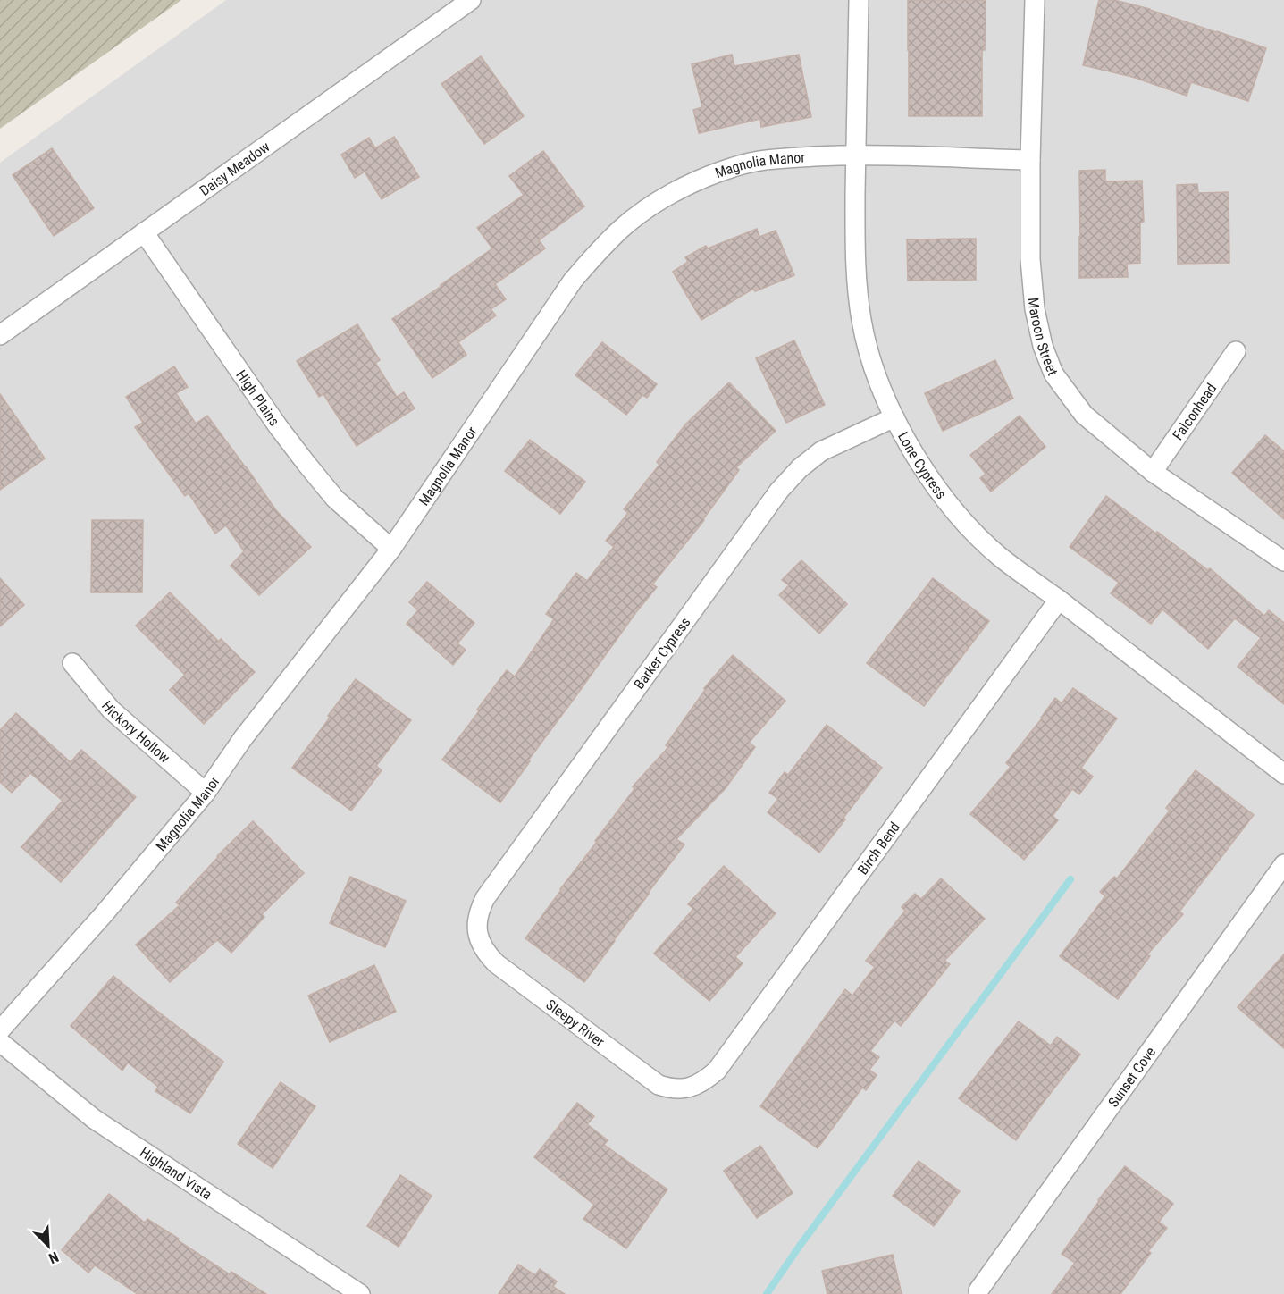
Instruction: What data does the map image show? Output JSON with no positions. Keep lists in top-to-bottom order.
{
  "streets": {
    "street": [
      "Magnolia Manor",
      "Daisy Meadow",
      "Maroon Street",
      "High Plains",
      "Falconhead",
      "Lone Cypress",
      "Barker Cypress",
      "Hickory Hollow",
      "Birch Bend",
      "Sleepy River",
      "Sunset Cove",
      "Highland Vista"
    ]
  },
  "crossings": [
    ["Magnolia Manor", "Maroon Street"],
    ["Magnolia Manor", "High Plains"],
    ["Magnolia Manor", "Lone Cypress"],
    ["Magnolia Manor", "Hickory Hollow"],
    ["Daisy Meadow", "High Plains"],
    ["Maroon Street", "Falconhead"],
    ["Lone Cypress", "Barker Cypress"],
    ["Lone Cypress", "Birch Bend"],
    ["Barker Cypress", "Sleepy River"],
    ["Birch Bend", "Sleepy River"]
  ],
  "north": "bottom right"
}
